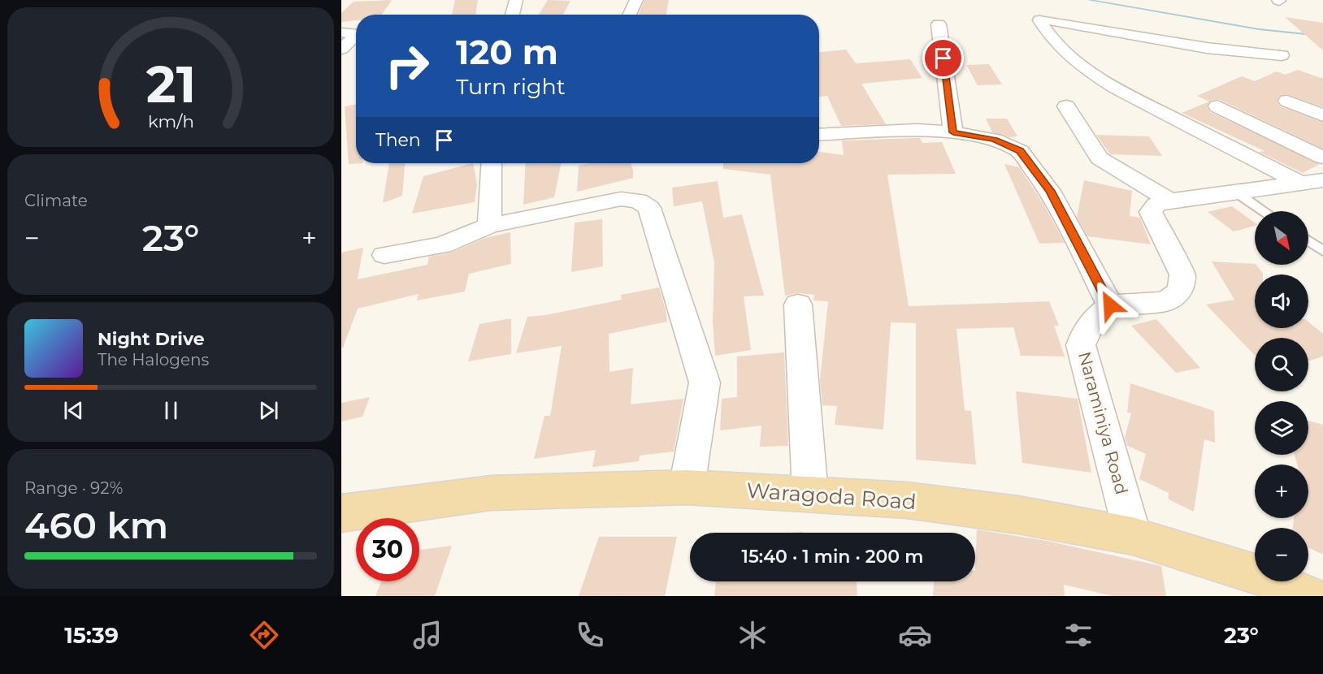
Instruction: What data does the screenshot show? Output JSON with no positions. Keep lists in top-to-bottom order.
{
  "streets": {
    "main road": ["Waragoda Road"],
    "street": ["Naraminiya Road"]
  },
  "crossings": [
    ["Naraminiya Road", "Waragoda Road"]
  ],
  "north": "bottom right",
  "page": {
    "turn": ["120 m", "Turn right"],
    "then": "Then",
    "tile": [
      "Climate",
      ["Range · 92%", "460 km"]
    ],
    "map_buttons": ["+", "−"],
    "heat": ["−", "23°", "+"],
    "song": ["Night Drive", "The Halogens"],
    "limit": "30",
    "trip": "15:40 · 1 min · 200 m",
    "tabs": ["15:39", "23°"],
    "gauge": ["21", "km/h"]
  }
}
